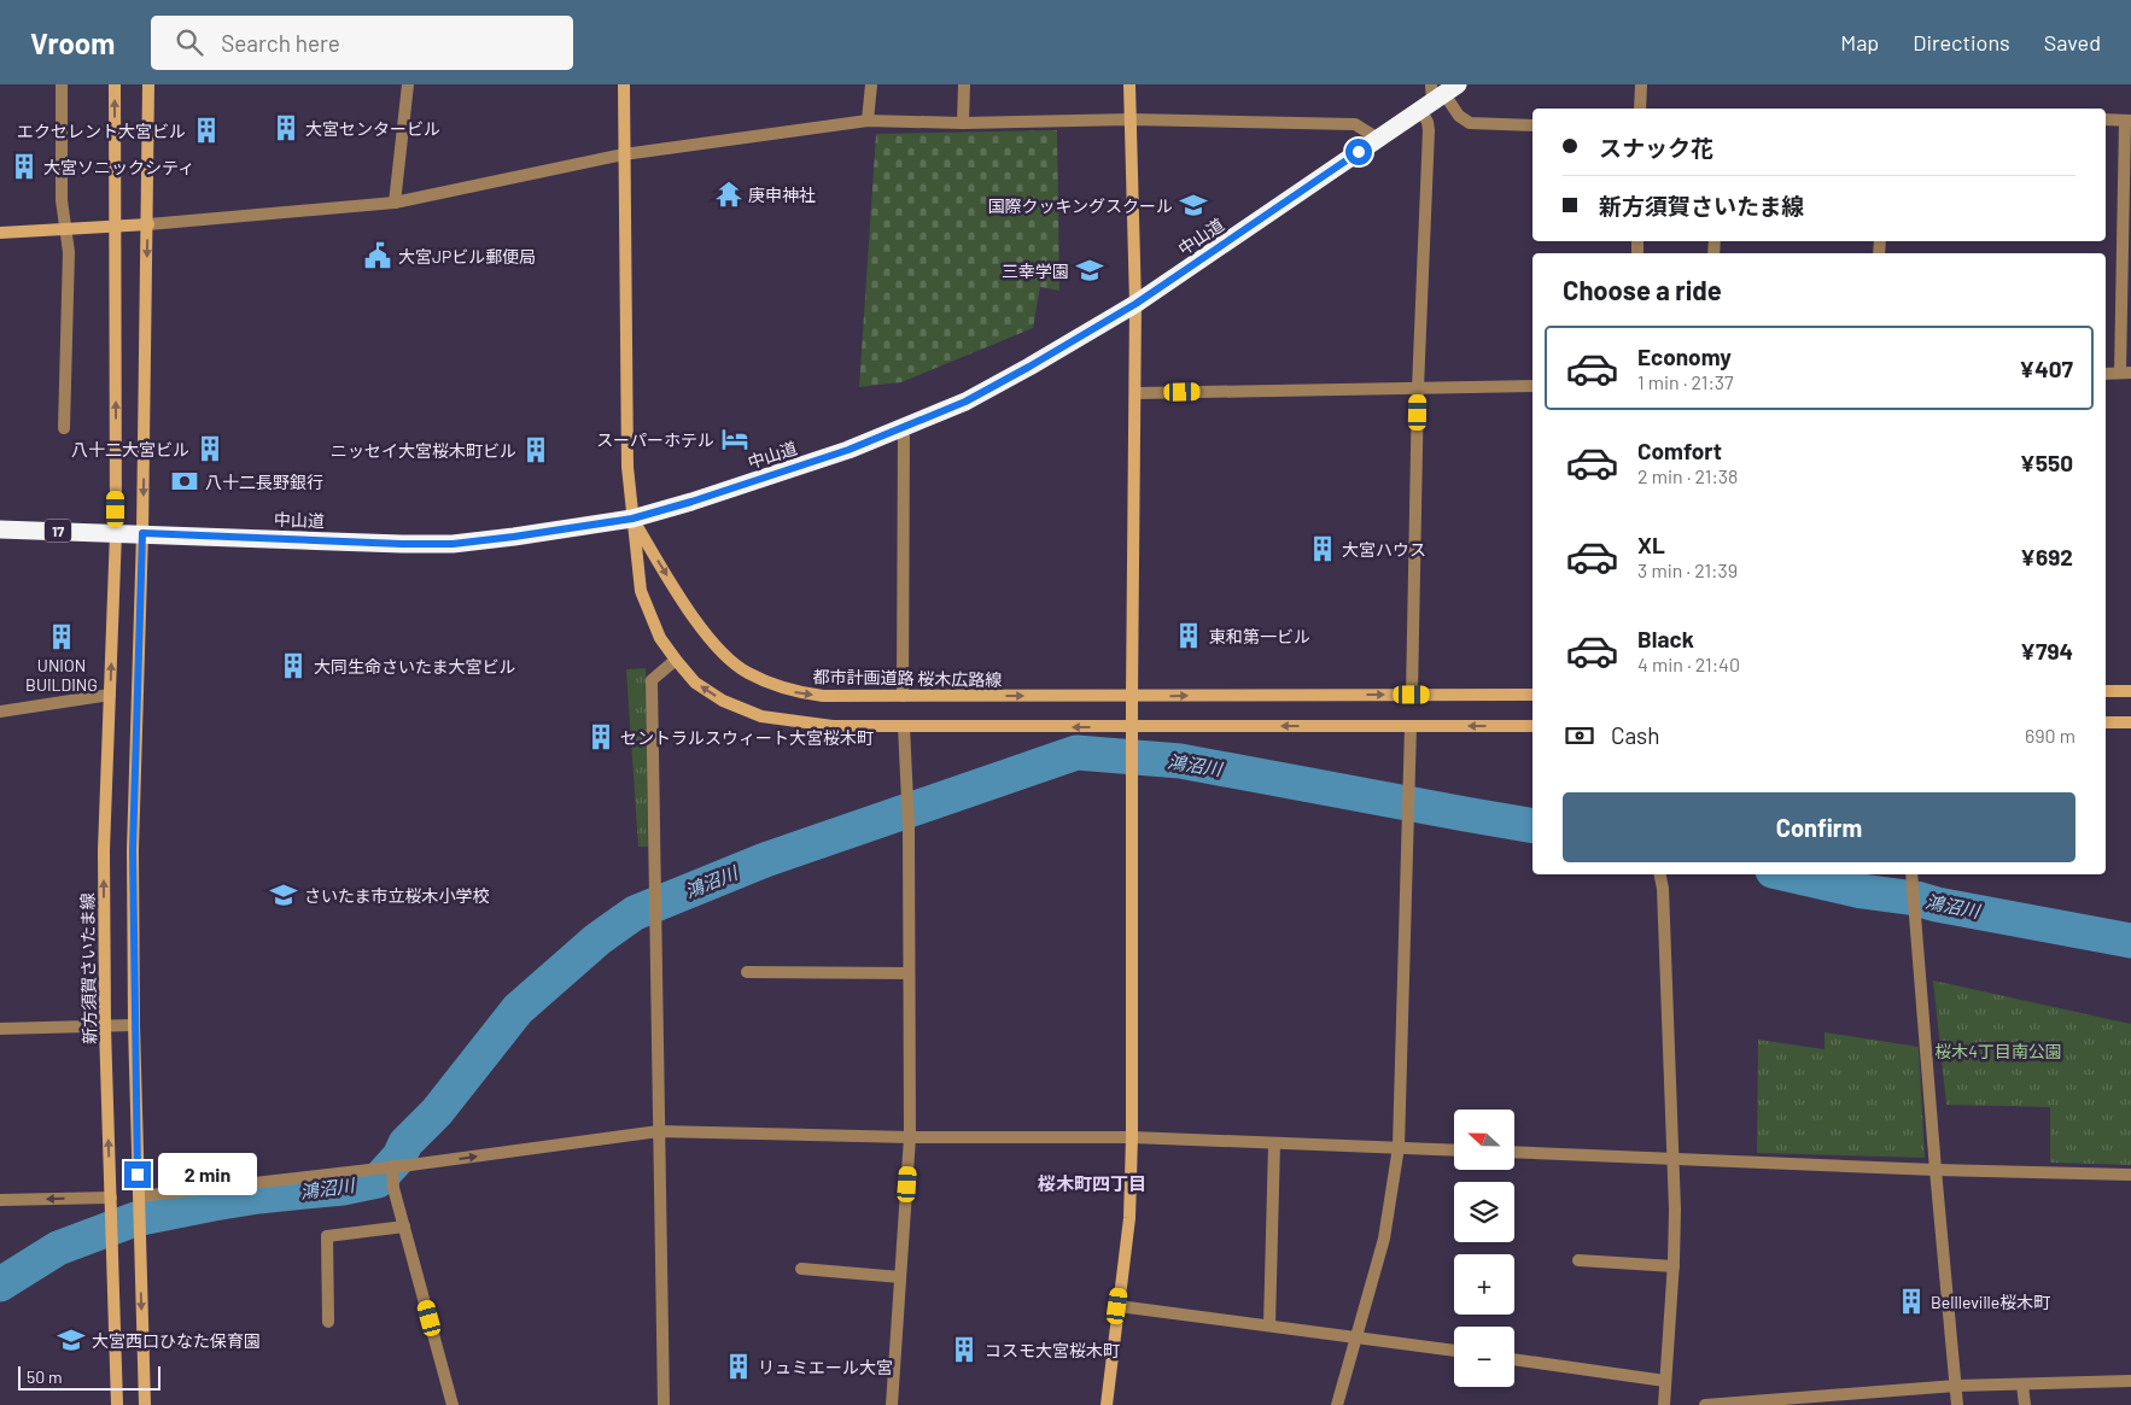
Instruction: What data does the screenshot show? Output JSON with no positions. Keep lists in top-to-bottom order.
{
  "streets": {
    "highway": ["中山道", "17"],
    "street": ["都市計画道路 桜木広路線", "新方須賀さいたま線"]
  },
  "crossings": [
    ["中山道", "都市計画道路 桜木広路線"],
    ["中山道", "新方須賀さいたま線"]
  ],
  "districts": ["桜木町四丁目"],
  "water": ["鴻沼川"],
  "parks": ["桜木4丁目南公園"],
  "places": {
    "building": [
      "大宮センタービル",
      "エクセレント大宮ビル",
      "大宮ソニックシティ",
      "八十二大宮ビル",
      "ニッセイ大宮桜木町ビル",
      "大宮ハウス",
      "東和第一ビル",
      "UNION BUILDING",
      "大同生命さいたま大宮ビル",
      "セントラルスウィート大宮桜木町",
      "Bellleville桜木町",
      "コスモ大宮桜木町",
      "リュミエール大宮"
    ],
    "temple": ["庚申神社"],
    "school or university": [
      "国際クッキングスクール",
      "三幸学園",
      "さいたま市立桜木小学校",
      "大宮西口ひなた保育園"
    ],
    "public building": ["大宮JPビル郵便局"],
    "hotel": ["スーパーホテル"],
    "bank": ["八十二長野銀行"]
  },
  "scale_bar": "50 m",
  "north": "left",
  "page": {
    "header": "Vroom",
    "search": "Search here",
    "nav": ["Map", "Directions", "Saved"],
    "banner": ["スナック花", "新方須賀さいたま線"],
    "heading": "Choose a ride",
    "list": [
      {
        "name": "Economy",
        "note": "1 min · 21:37",
        "value": "¥407"
      },
      {
        "name": "Comfort",
        "note": "2 min · 21:38",
        "value": "¥550"
      },
      {
        "name": "XL",
        "note": "3 min · 21:39",
        "value": "¥692"
      },
      {
        "name": "Black",
        "note": "4 min · 21:40",
        "value": "¥794"
      }
    ],
    "pay": ["Cash", "690 m"],
    "buttons": "Confirm",
    "map_buttons": ["+", "−"],
    "bubble": "2 min",
    "scale": "50 m"
  }
}
